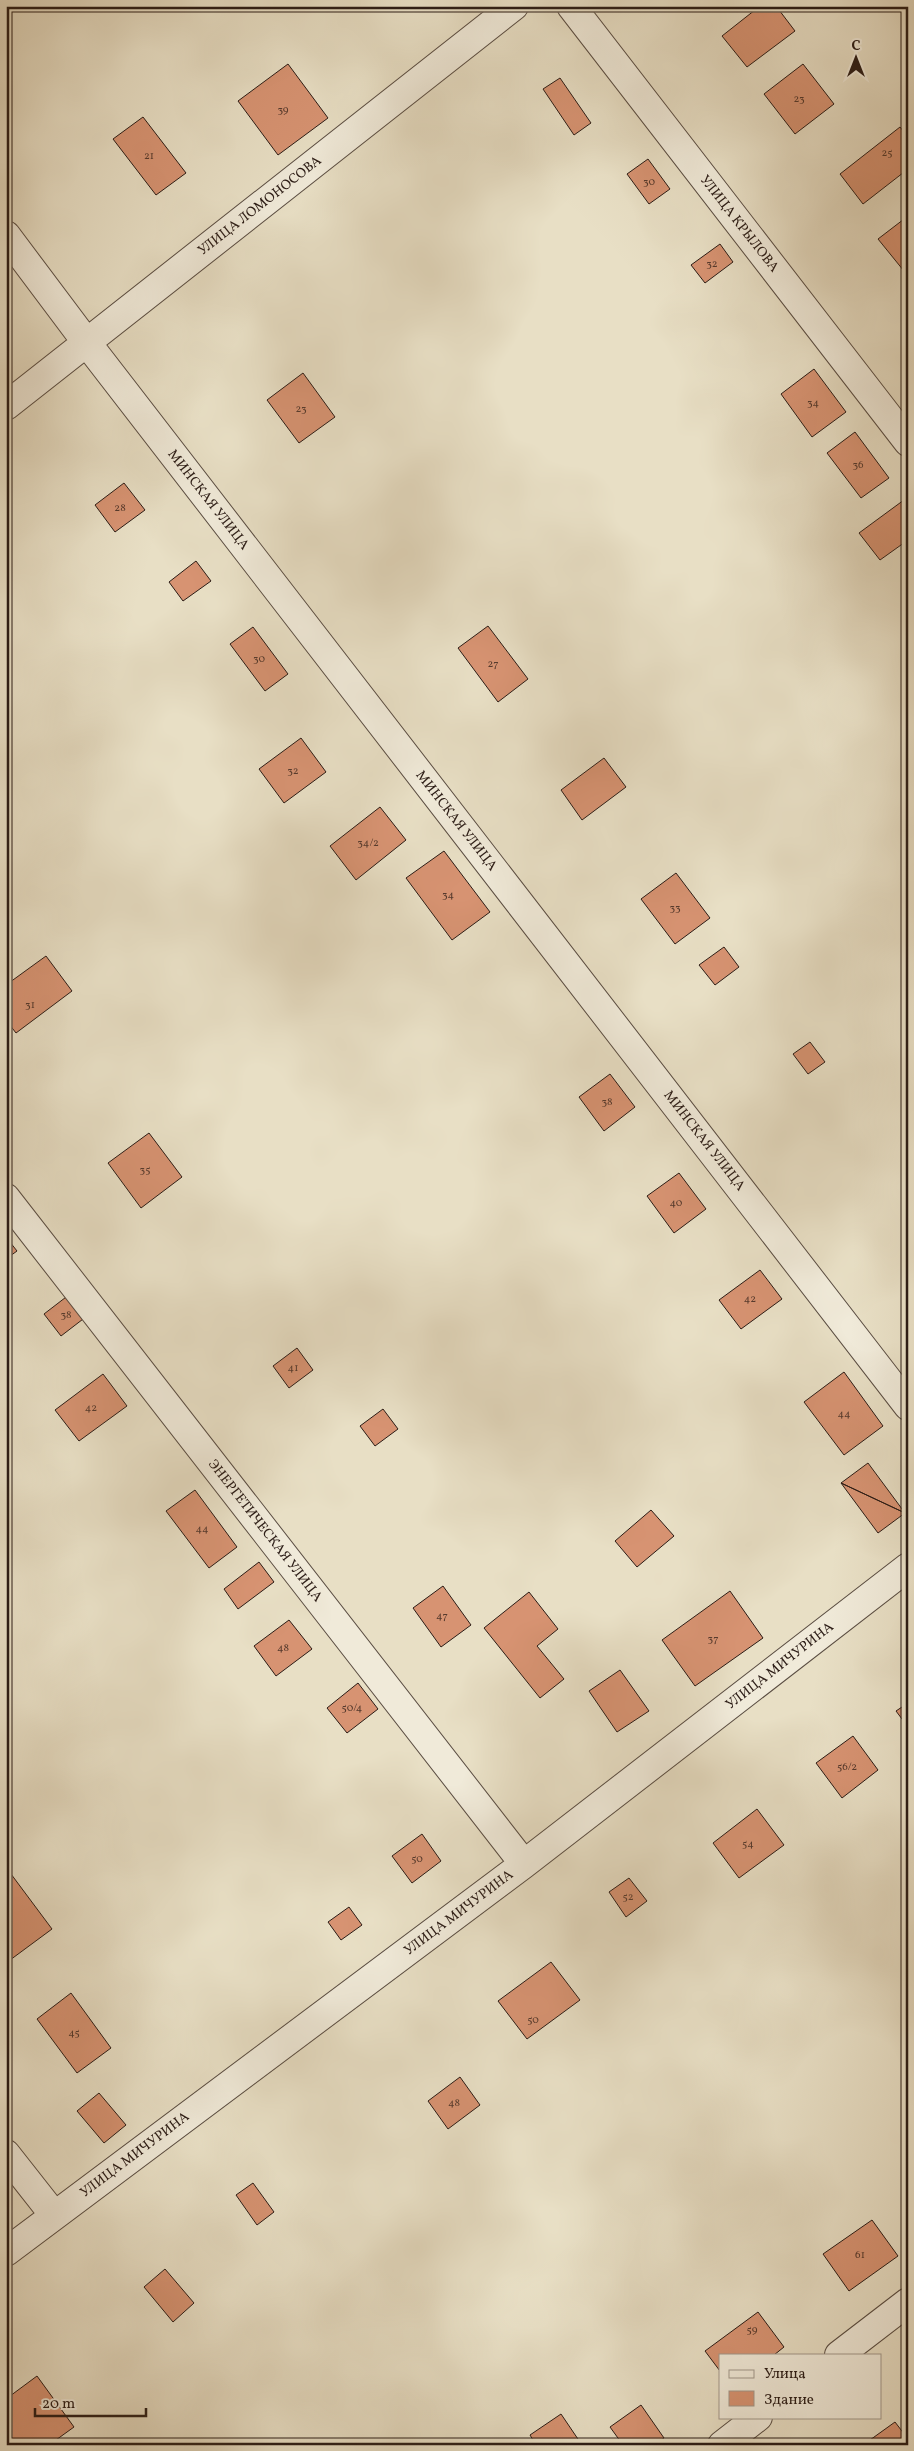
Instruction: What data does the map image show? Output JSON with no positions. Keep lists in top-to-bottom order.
{
  "streets": {
    "street": [
      "УЛИЦА ЛОМОНОСОВА",
      "УЛИЦА КРЫЛОВА",
      "МИНСКАЯ УЛИЦА",
      "ЭНЕРГЕТИЧЕСКАЯ УЛИЦА",
      "УЛИЦА МИЧУРИНА"
    ]
  },
  "crossings": [
    ["УЛИЦА ЛОМОНОСОВА", "МИНСКАЯ УЛИЦА"],
    ["ЭНЕРГЕТИЧЕСКАЯ УЛИЦА", "УЛИЦА МИЧУРИНА"]
  ],
  "house_numbers": [
    "23",
    "39",
    "25",
    "21",
    "30",
    "32",
    "34",
    "23",
    "36",
    "28",
    "30",
    "27",
    "32",
    "34/2",
    "34",
    "33",
    "31",
    "38",
    "35",
    "40",
    "42",
    "38",
    "41",
    "42",
    "44",
    "44",
    "47",
    "37",
    "48",
    "50/4",
    "56/2",
    "54",
    "50",
    "52",
    "50",
    "45",
    "48",
    "61",
    "59"
  ],
  "legend": ["Улица", "Здание"],
  "scale_bar": "20 m",
  "north": "top"
}
